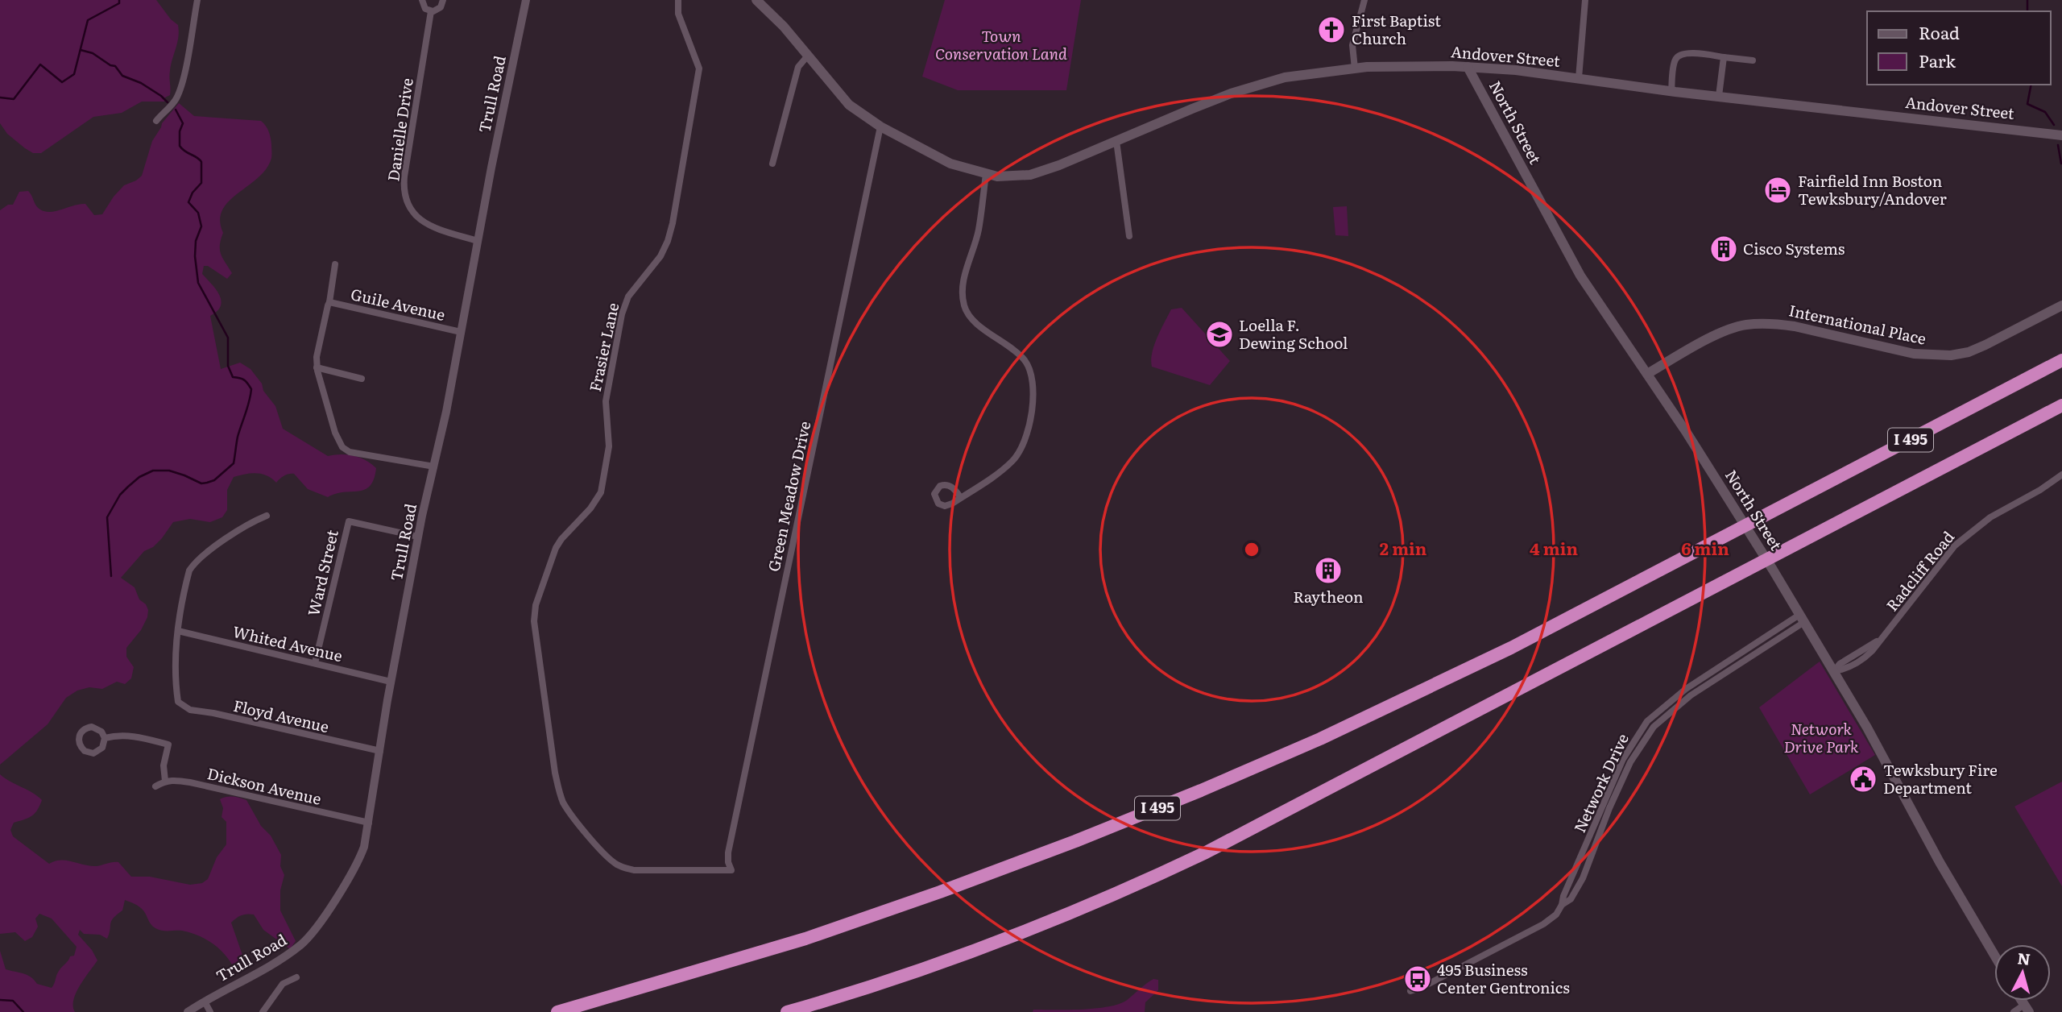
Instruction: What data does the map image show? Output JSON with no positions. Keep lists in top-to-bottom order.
{
  "streets": {
    "highway": ["I 495"],
    "main road": ["Andover Street", "North Street", "International Place"],
    "street": [
      "Trull Road",
      "Danielle Drive",
      "Guile Avenue",
      "Frasier Lane",
      "Green Meadow Drive",
      "Radcliff Road",
      "Ward Street",
      "Whited Avenue",
      "Floyd Avenue",
      "Network Drive",
      "Dickson Avenue"
    ]
  },
  "crossings": [
    ["Andover Street", "North Street"],
    ["Andover Street", "Green Meadow Drive"],
    ["Trull Road", "Danielle Drive"],
    ["Trull Road", "Guile Avenue"],
    ["Trull Road", "Ward Street"],
    ["Trull Road", "Whited Avenue"],
    ["Trull Road", "Floyd Avenue"],
    ["Trull Road", "Dickson Avenue"],
    ["North Street", "International Place"],
    ["North Street", "Radcliff Road"],
    ["North Street", "Network Drive"],
    ["Frasier Lane", "Green Meadow Drive"],
    ["Ward Street", "Whited Avenue"],
    ["Whited Avenue", "Floyd Avenue"]
  ],
  "parks": ["Town Conservation Land", "Network Drive Park"],
  "places": {
    "church": ["First Baptist Church"],
    "hotel": ["Fairfield Inn Boston Tewksbury/Andover"],
    "building": ["Cisco Systems", "Raytheon"],
    "school or university": ["Loella F. Dewing School"],
    "public building": ["Tewksbury Fire Department"],
    "bus stop": ["495 Business Center Gentronics"]
  },
  "legend": ["Road", "Park"],
  "north": "top",
  "rings": ["2 min", "4 min", "6 min"]
}
